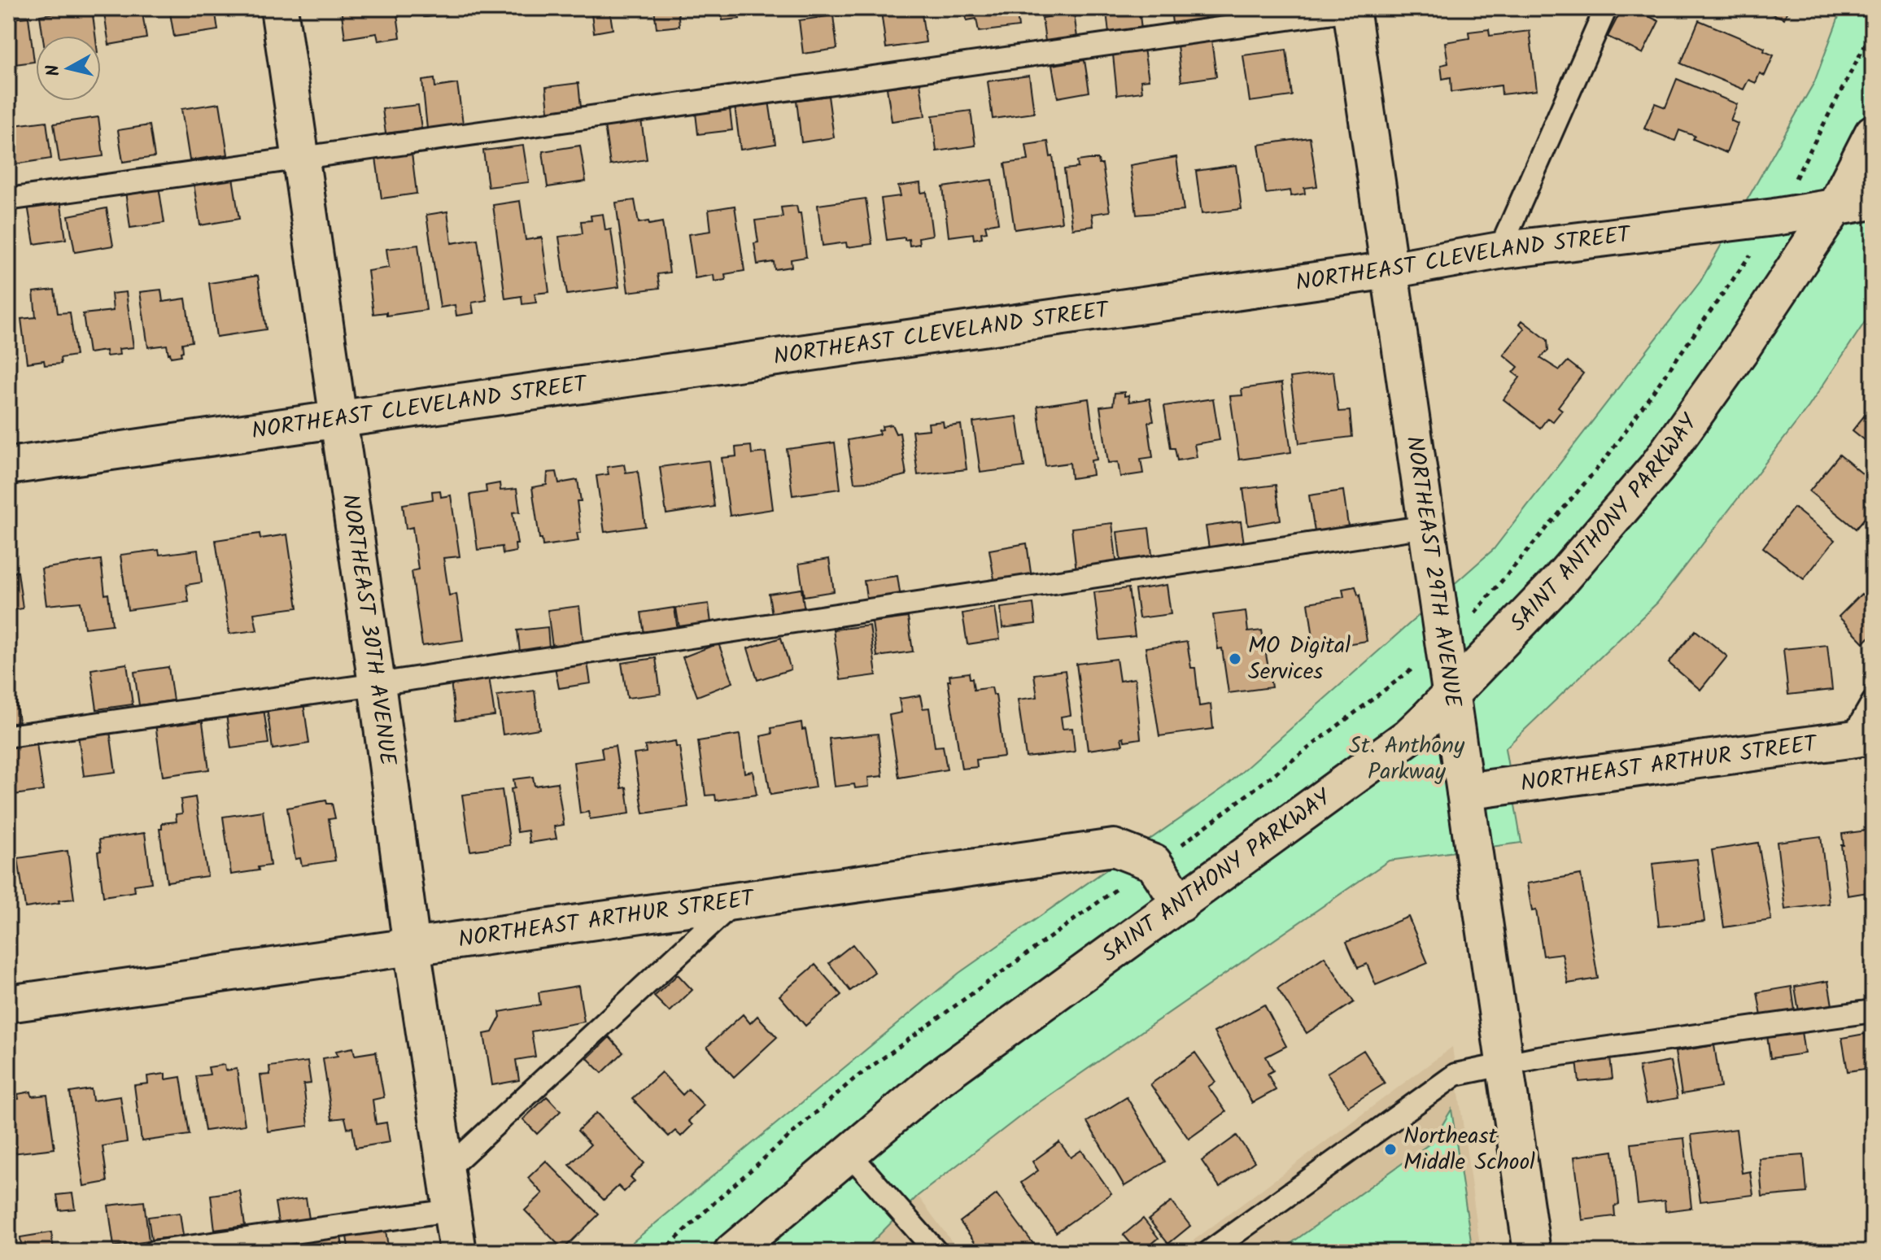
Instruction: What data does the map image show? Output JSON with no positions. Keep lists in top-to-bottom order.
{
  "streets": {
    "street": [
      "NORTHEAST CLEVELAND STREET",
      "SAINT ANTHONY PARKWAY",
      "NORTHEAST 29TH AVENUE",
      "NORTHEAST 30TH AVENUE",
      "NORTHEAST ARTHUR STREET"
    ]
  },
  "crossings": [
    ["NORTHEAST CLEVELAND STREET", "SAINT ANTHONY PARKWAY"],
    ["NORTHEAST CLEVELAND STREET", "NORTHEAST 29TH AVENUE"],
    ["NORTHEAST CLEVELAND STREET", "NORTHEAST 30TH AVENUE"],
    ["SAINT ANTHONY PARKWAY", "NORTHEAST 29TH AVENUE"],
    ["SAINT ANTHONY PARKWAY", "NORTHEAST ARTHUR STREET"],
    ["NORTHEAST 29TH AVENUE", "NORTHEAST ARTHUR STREET"],
    ["NORTHEAST 30TH AVENUE", "NORTHEAST ARTHUR STREET"]
  ],
  "parks": ["St. Anthony Parkway"],
  "places": ["MO Digital Services", "Northeast Middle School"],
  "north": "left"
}
